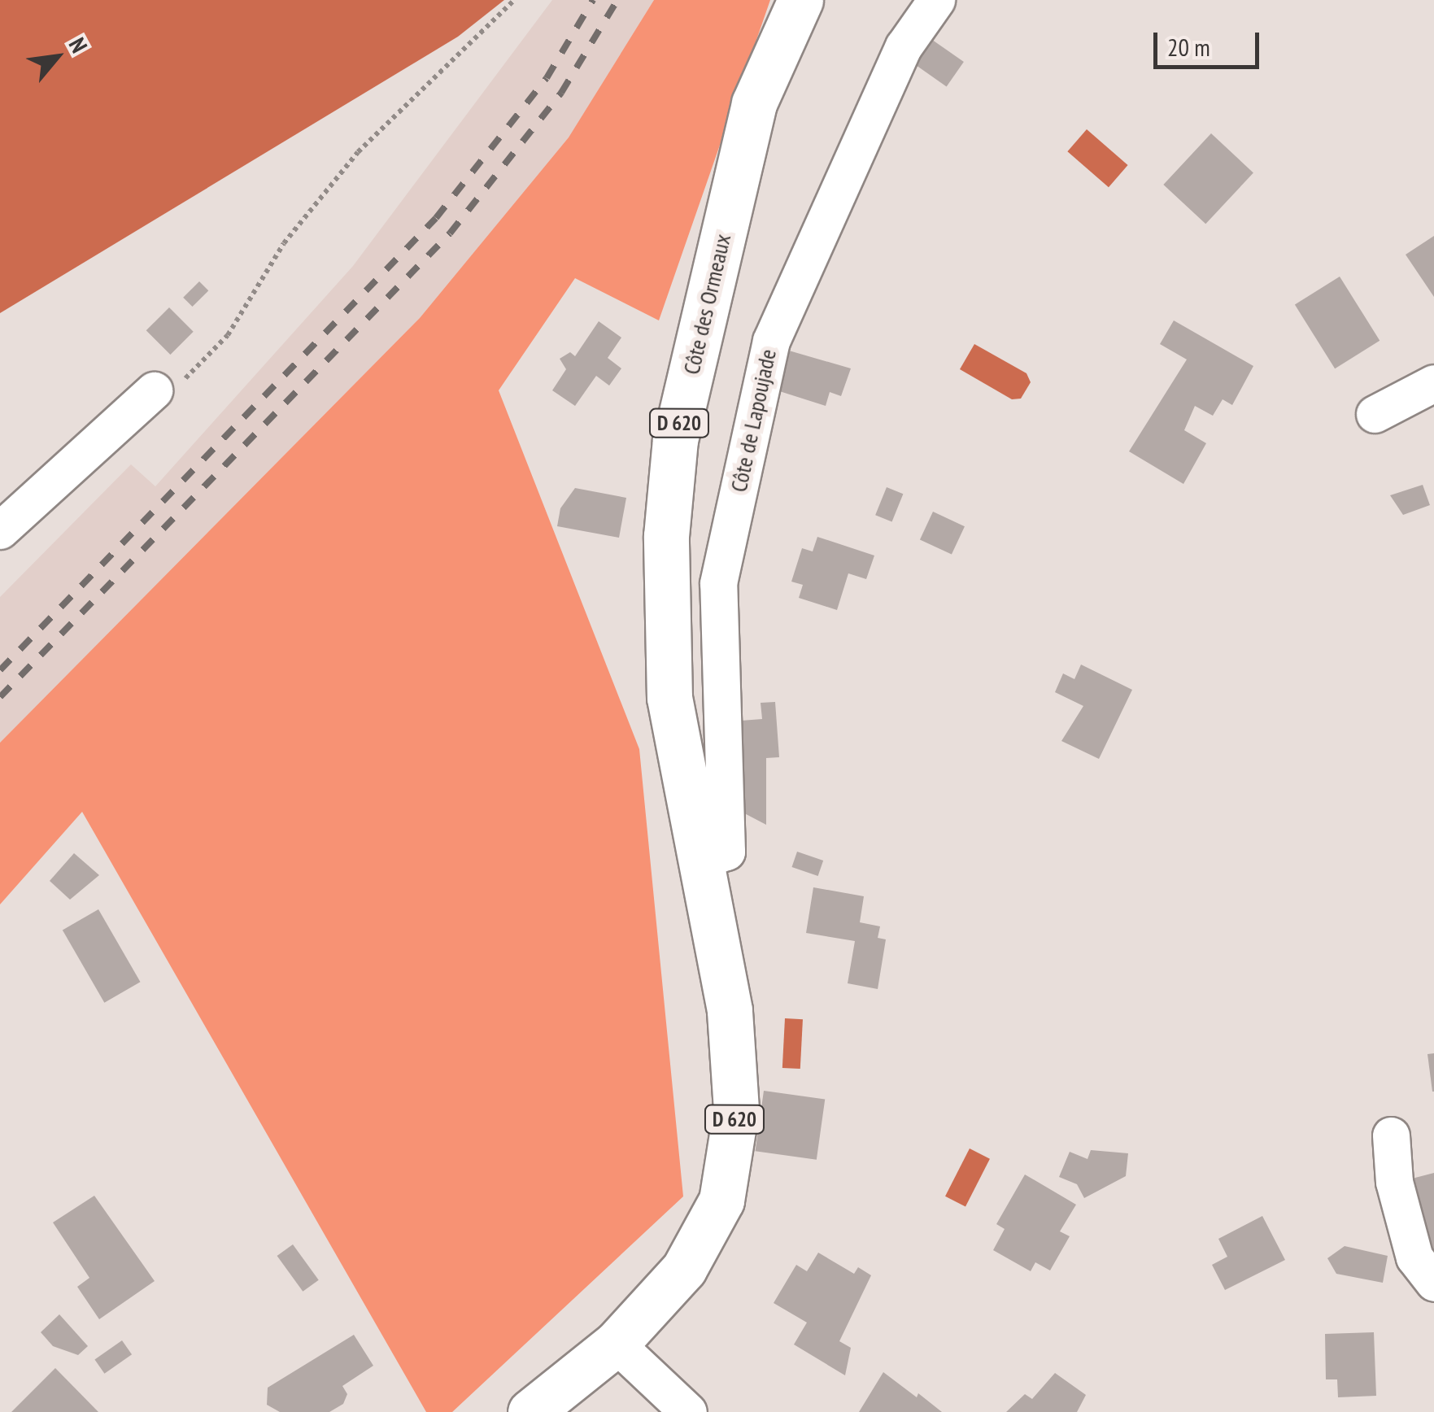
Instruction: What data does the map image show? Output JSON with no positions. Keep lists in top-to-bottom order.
{
  "streets": {
    "main road": ["Côte des Ormeaux", "D 620"],
    "street": ["Côte de Lapoujade"]
  },
  "crossings": [
    ["Côte des Ormeaux", "Côte de Lapoujade"],
    ["Côte des Ormeaux", "D 620"],
    ["Côte de Lapoujade", "D 620"]
  ],
  "scale_bar": "20 m",
  "north": "top right"
}
